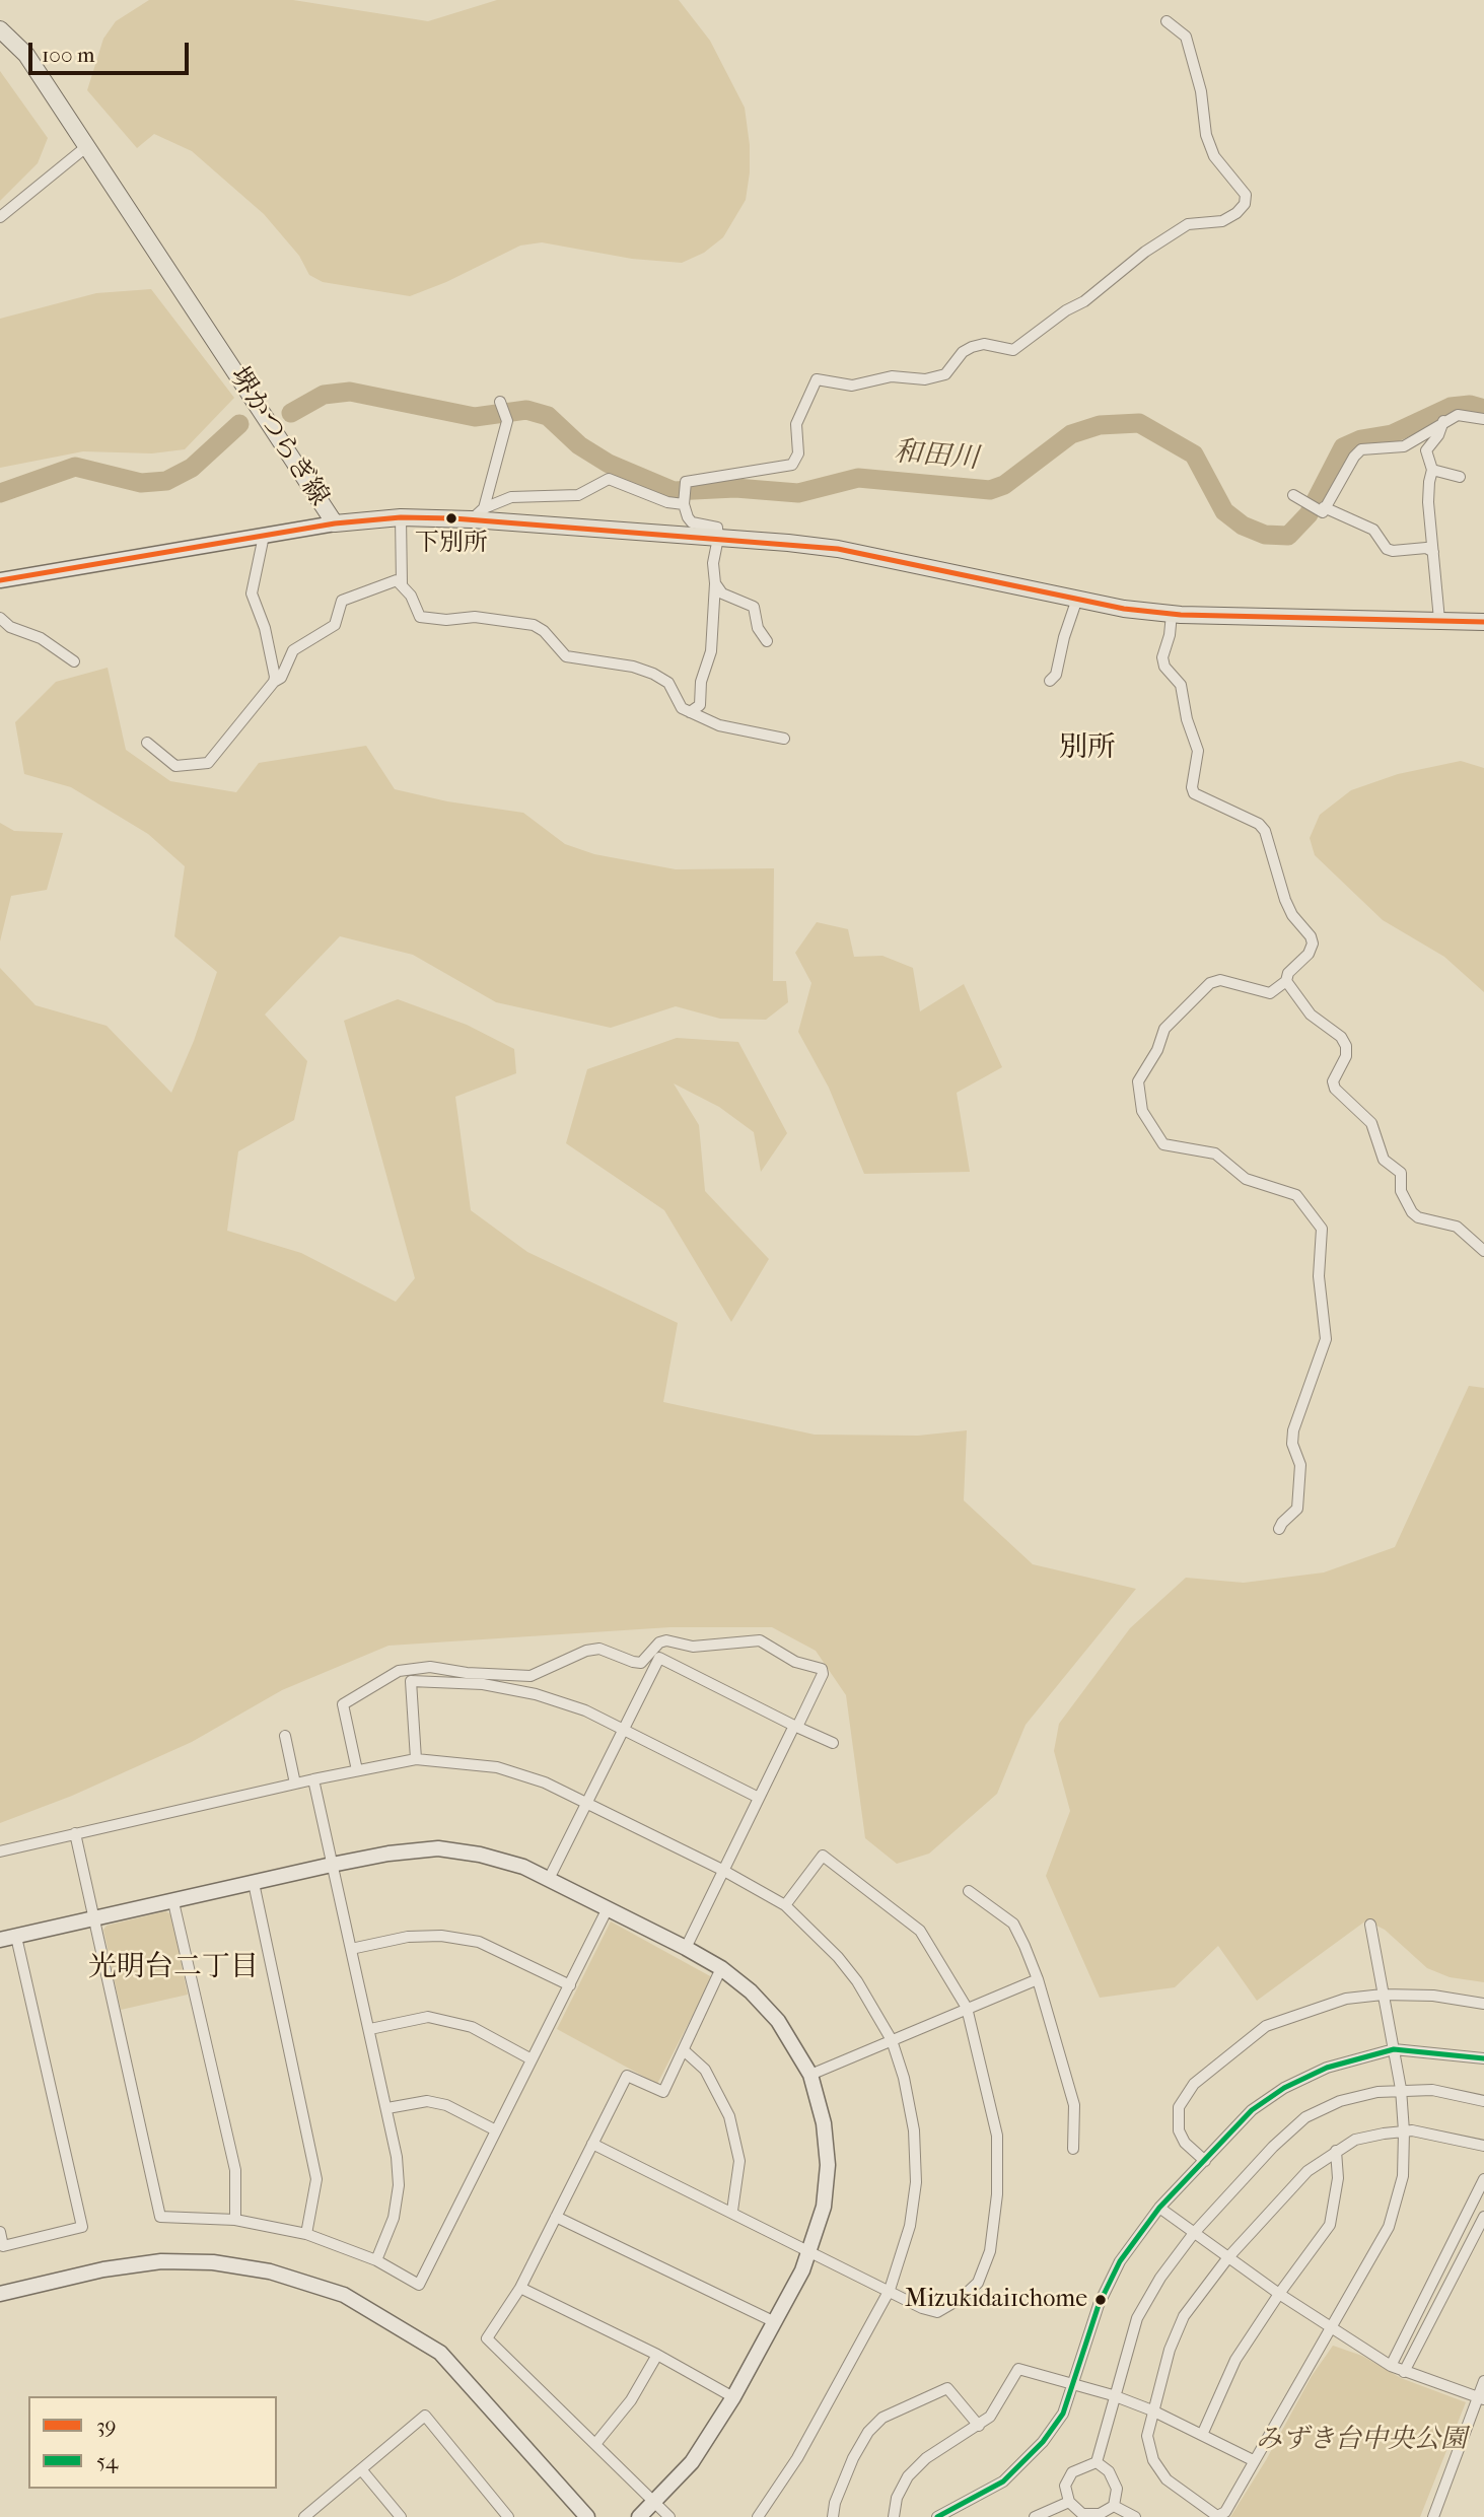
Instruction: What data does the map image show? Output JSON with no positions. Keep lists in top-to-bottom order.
{
  "streets": {
    "main road": ["堺かつらぎ線"]
  },
  "districts": ["別所", "光明台二丁目"],
  "water": ["和田川"],
  "parks": ["みずき台中央公園"],
  "places": ["下別所", "Mizukidai1chome"],
  "lines": ["transit line 39", "transit line 54"],
  "legend": ["39", "54"],
  "scale_bar": "100 m"
}
